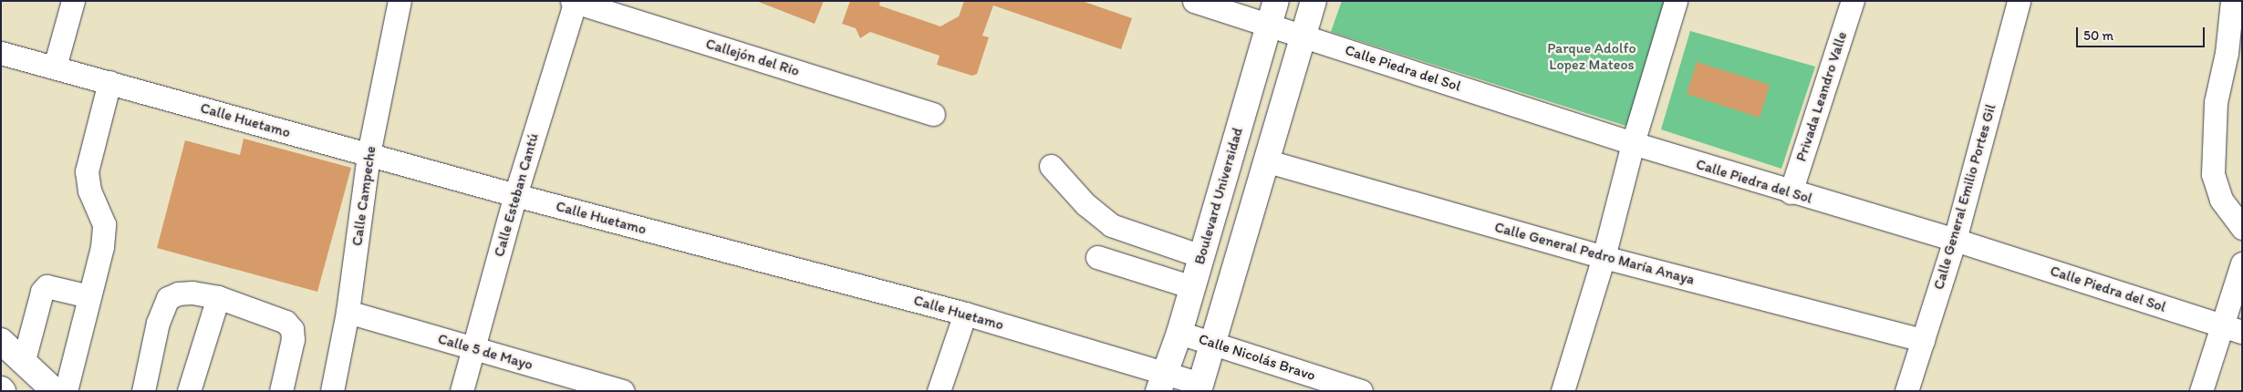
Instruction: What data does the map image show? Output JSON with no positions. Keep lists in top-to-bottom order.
{
  "streets": {
    "main road": ["Boulevard Universidad"],
    "street": [
      "Callejón del Río",
      "Calle Piedra del Sol",
      "Privada Leandro Valle",
      "Calle Huetamo",
      "Calle Esteban Cantú",
      "Calle Campeche",
      "Calle General Emilio Portes Gil",
      "Calle General Pedro María Anaya",
      "Calle 5 de Mayo",
      "Calle Nicolás Bravo"
    ]
  },
  "crossings": [
    ["Callejón del Río", "Calle Esteban Cantú"],
    ["Calle Piedra del Sol", "Privada Leandro Valle"],
    ["Calle Piedra del Sol", "Boulevard Universidad"],
    ["Calle Piedra del Sol", "Calle General Emilio Portes Gil"],
    ["Calle Huetamo", "Calle Esteban Cantú"],
    ["Calle Huetamo", "Calle Campeche"],
    ["Calle Huetamo", "Boulevard Universidad"],
    ["Calle Esteban Cantú", "Calle 5 de Mayo"],
    ["Calle Campeche", "Calle 5 de Mayo"],
    ["Boulevard Universidad", "Calle Nicolás Bravo"],
    ["Calle General Emilio Portes Gil", "Calle General Pedro María Anaya"]
  ],
  "parks": ["Parque Adolfo Lopez Mateos"],
  "scale_bar": "50 m"
}
